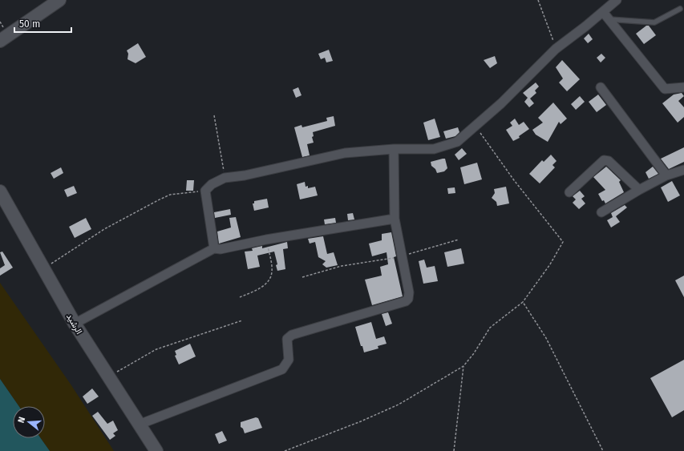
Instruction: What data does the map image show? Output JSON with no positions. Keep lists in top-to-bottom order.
{
  "streets": {
    "main road": ["الرشيد"]
  },
  "scale_bar": "50 m",
  "north": "left"
}
